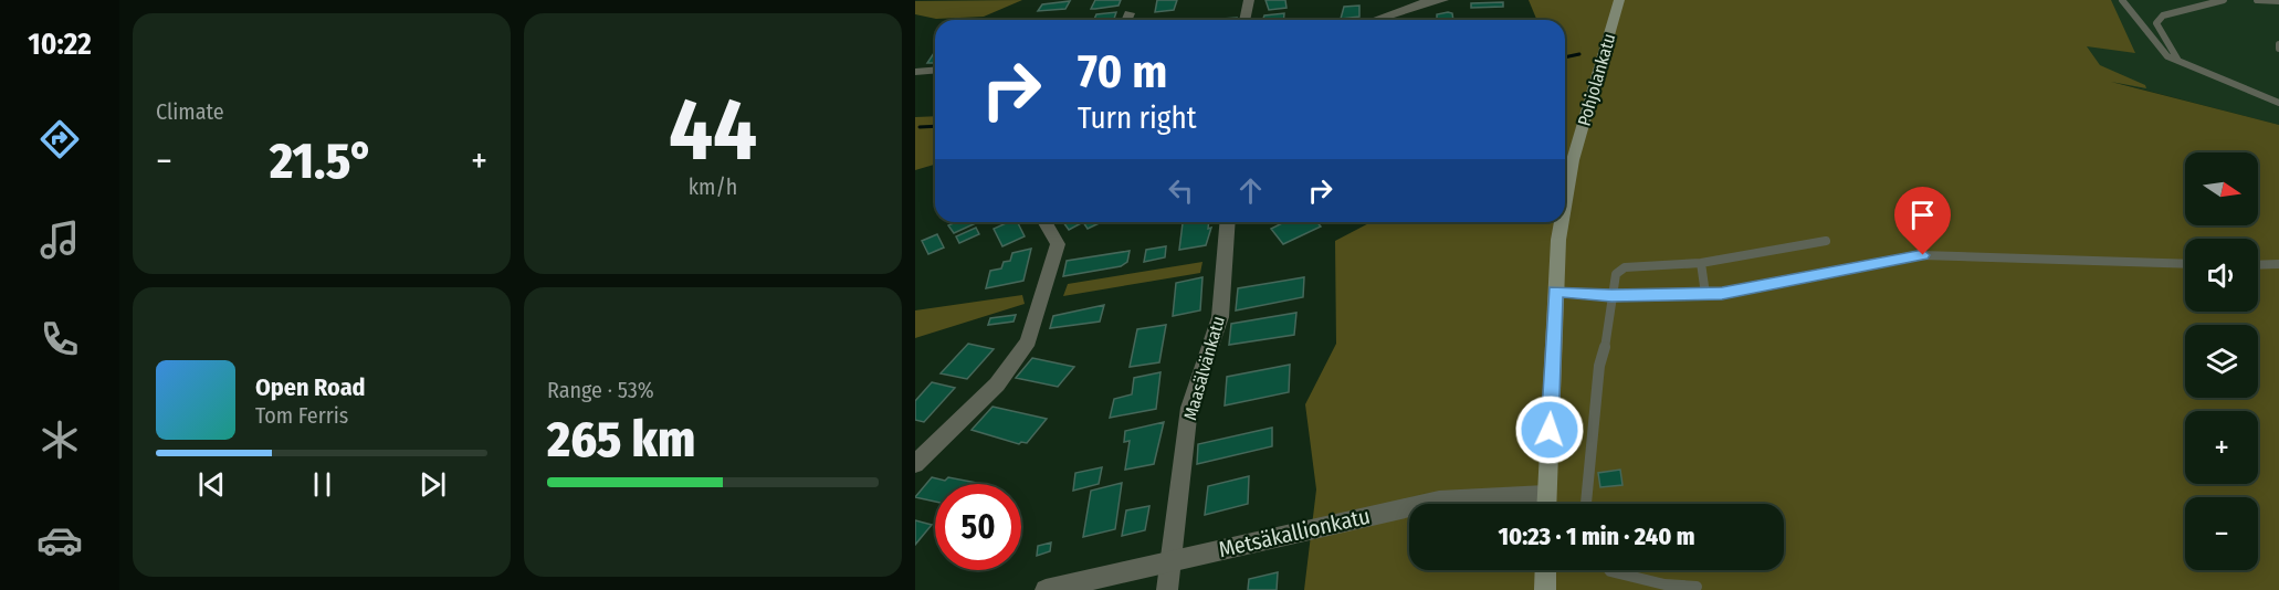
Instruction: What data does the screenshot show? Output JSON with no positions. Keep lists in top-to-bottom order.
{
  "streets": {
    "main road": ["Pohjolankatu"],
    "street": ["Maasälvänkatu", "Metsäkallionkatu"]
  },
  "crossings": [
    ["Maasälvänkatu", "Metsäkallionkatu"]
  ],
  "north": "right",
  "page": {
    "tabs": "10:22",
    "tile": [
      "Climate",
      ["44", "km/h"],
      ["Range · 53%", "265 km"]
    ],
    "turn": ["70 m", "Turn right"],
    "heat": ["−", "21.5°", "+"],
    "map_buttons": ["+", "−"],
    "song": ["Open Road", "Tom Ferris"],
    "limit": "50",
    "trip": "10:23 · 1 min · 240 m"
  }
}
